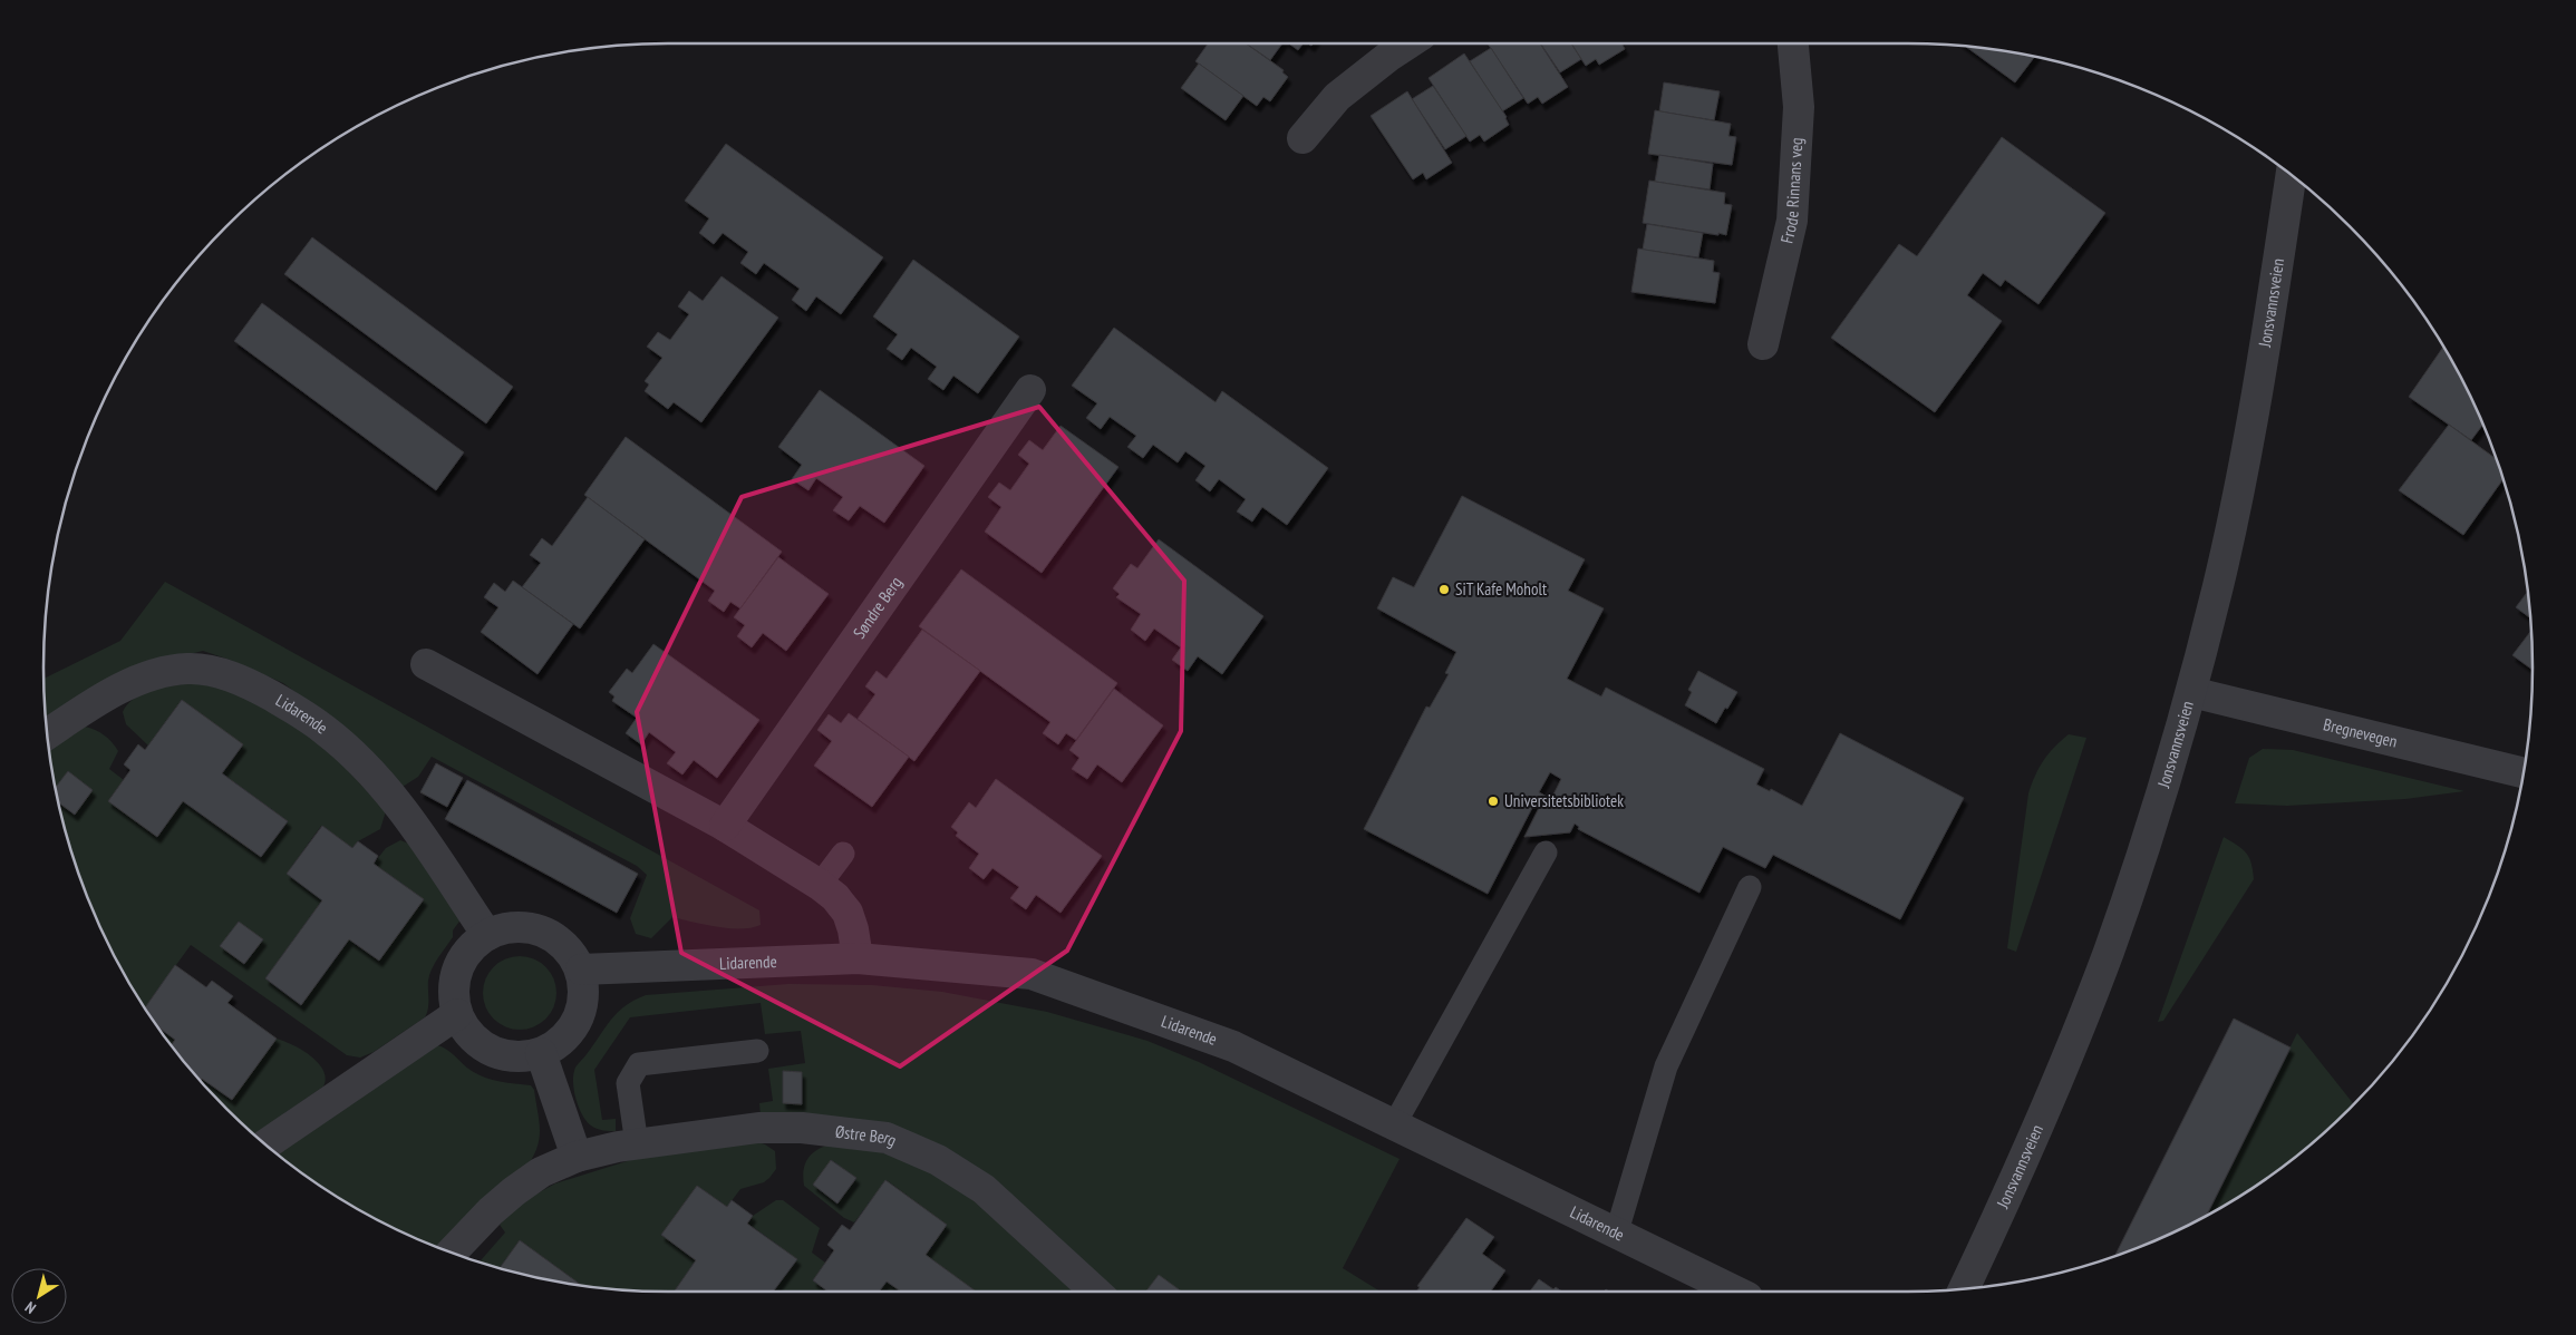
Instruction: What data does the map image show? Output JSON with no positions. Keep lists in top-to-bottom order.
{
  "streets": {
    "street": [
      "Frode Rinnans veg",
      "Jonsvannsveien",
      "Søndre Berg",
      "Lidarende",
      "Bregnevegen",
      "Østre Berg"
    ]
  },
  "crossings": [
    ["Jonsvannsveien", "Bregnevegen"]
  ],
  "places": ["SiT Kafe Moholt", "Universitetsbibliotek"],
  "north": "bottom left"
}
